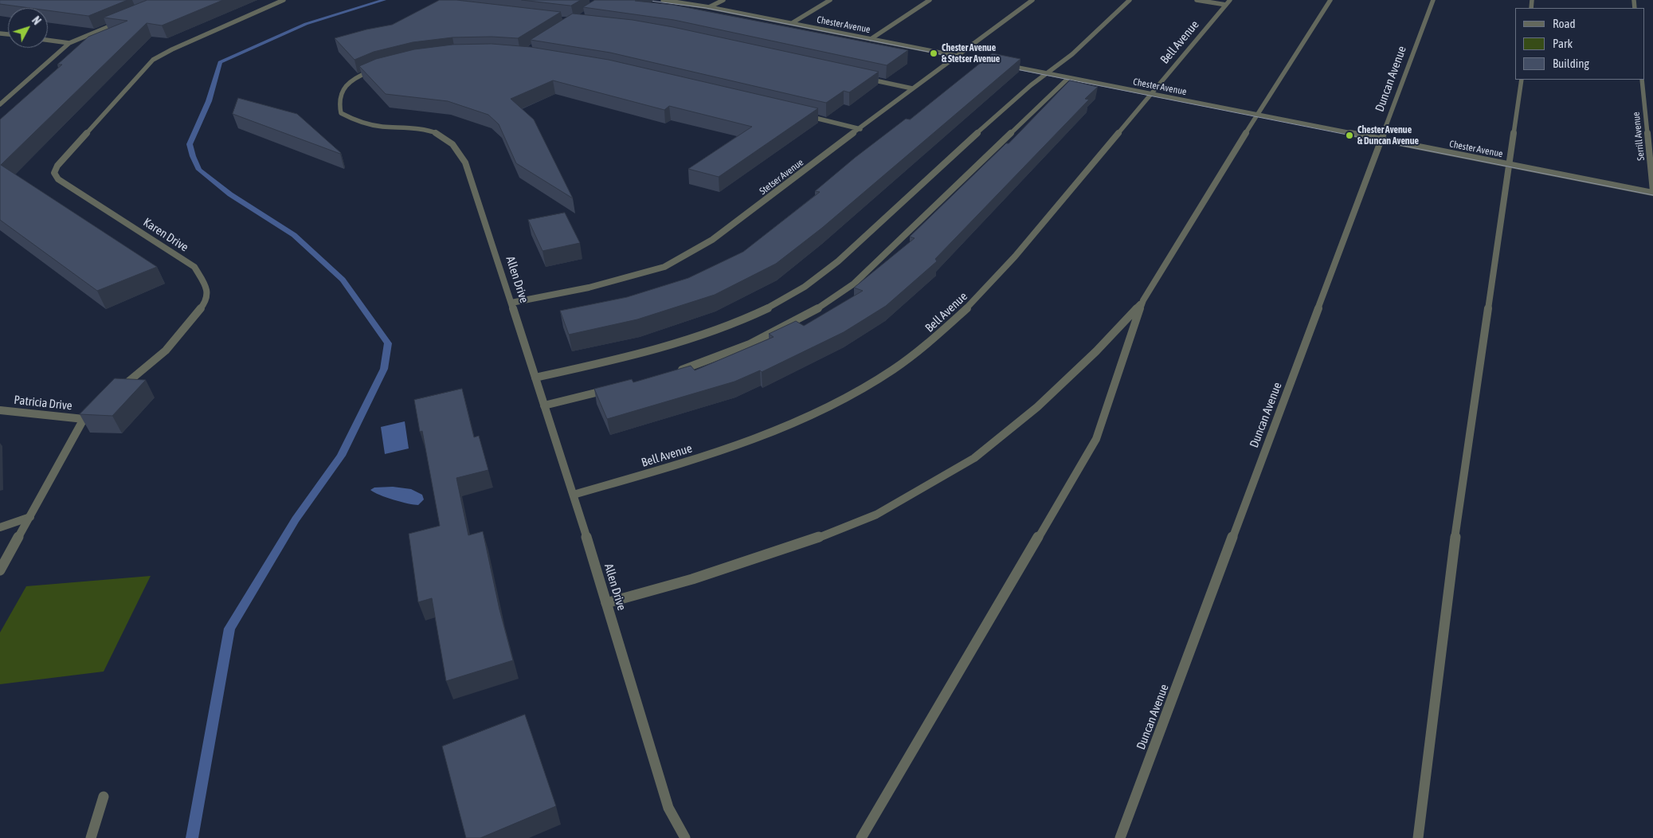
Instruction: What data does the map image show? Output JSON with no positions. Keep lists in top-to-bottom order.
{
  "streets": {
    "street": [
      "Chester Avenue",
      "Bell Avenue",
      "Duncan Avenue",
      "Serrill Avenue",
      "Stetser Avenue",
      "Karen Drive",
      "Allen Drive",
      "Patricia Drive"
    ]
  },
  "crossings": [
    ["Chester Avenue", "Bell Avenue"],
    ["Chester Avenue", "Duncan Avenue"],
    ["Chester Avenue", "Serrill Avenue"],
    ["Chester Avenue", "Stetser Avenue"],
    ["Bell Avenue", "Allen Drive"],
    ["Stetser Avenue", "Allen Drive"]
  ],
  "places": ["Chester Avenue & Stetser Avenue", "Chester Avenue & Duncan Avenue"],
  "legend": ["Road", "Park", "Building"],
  "north": "top right"
}
